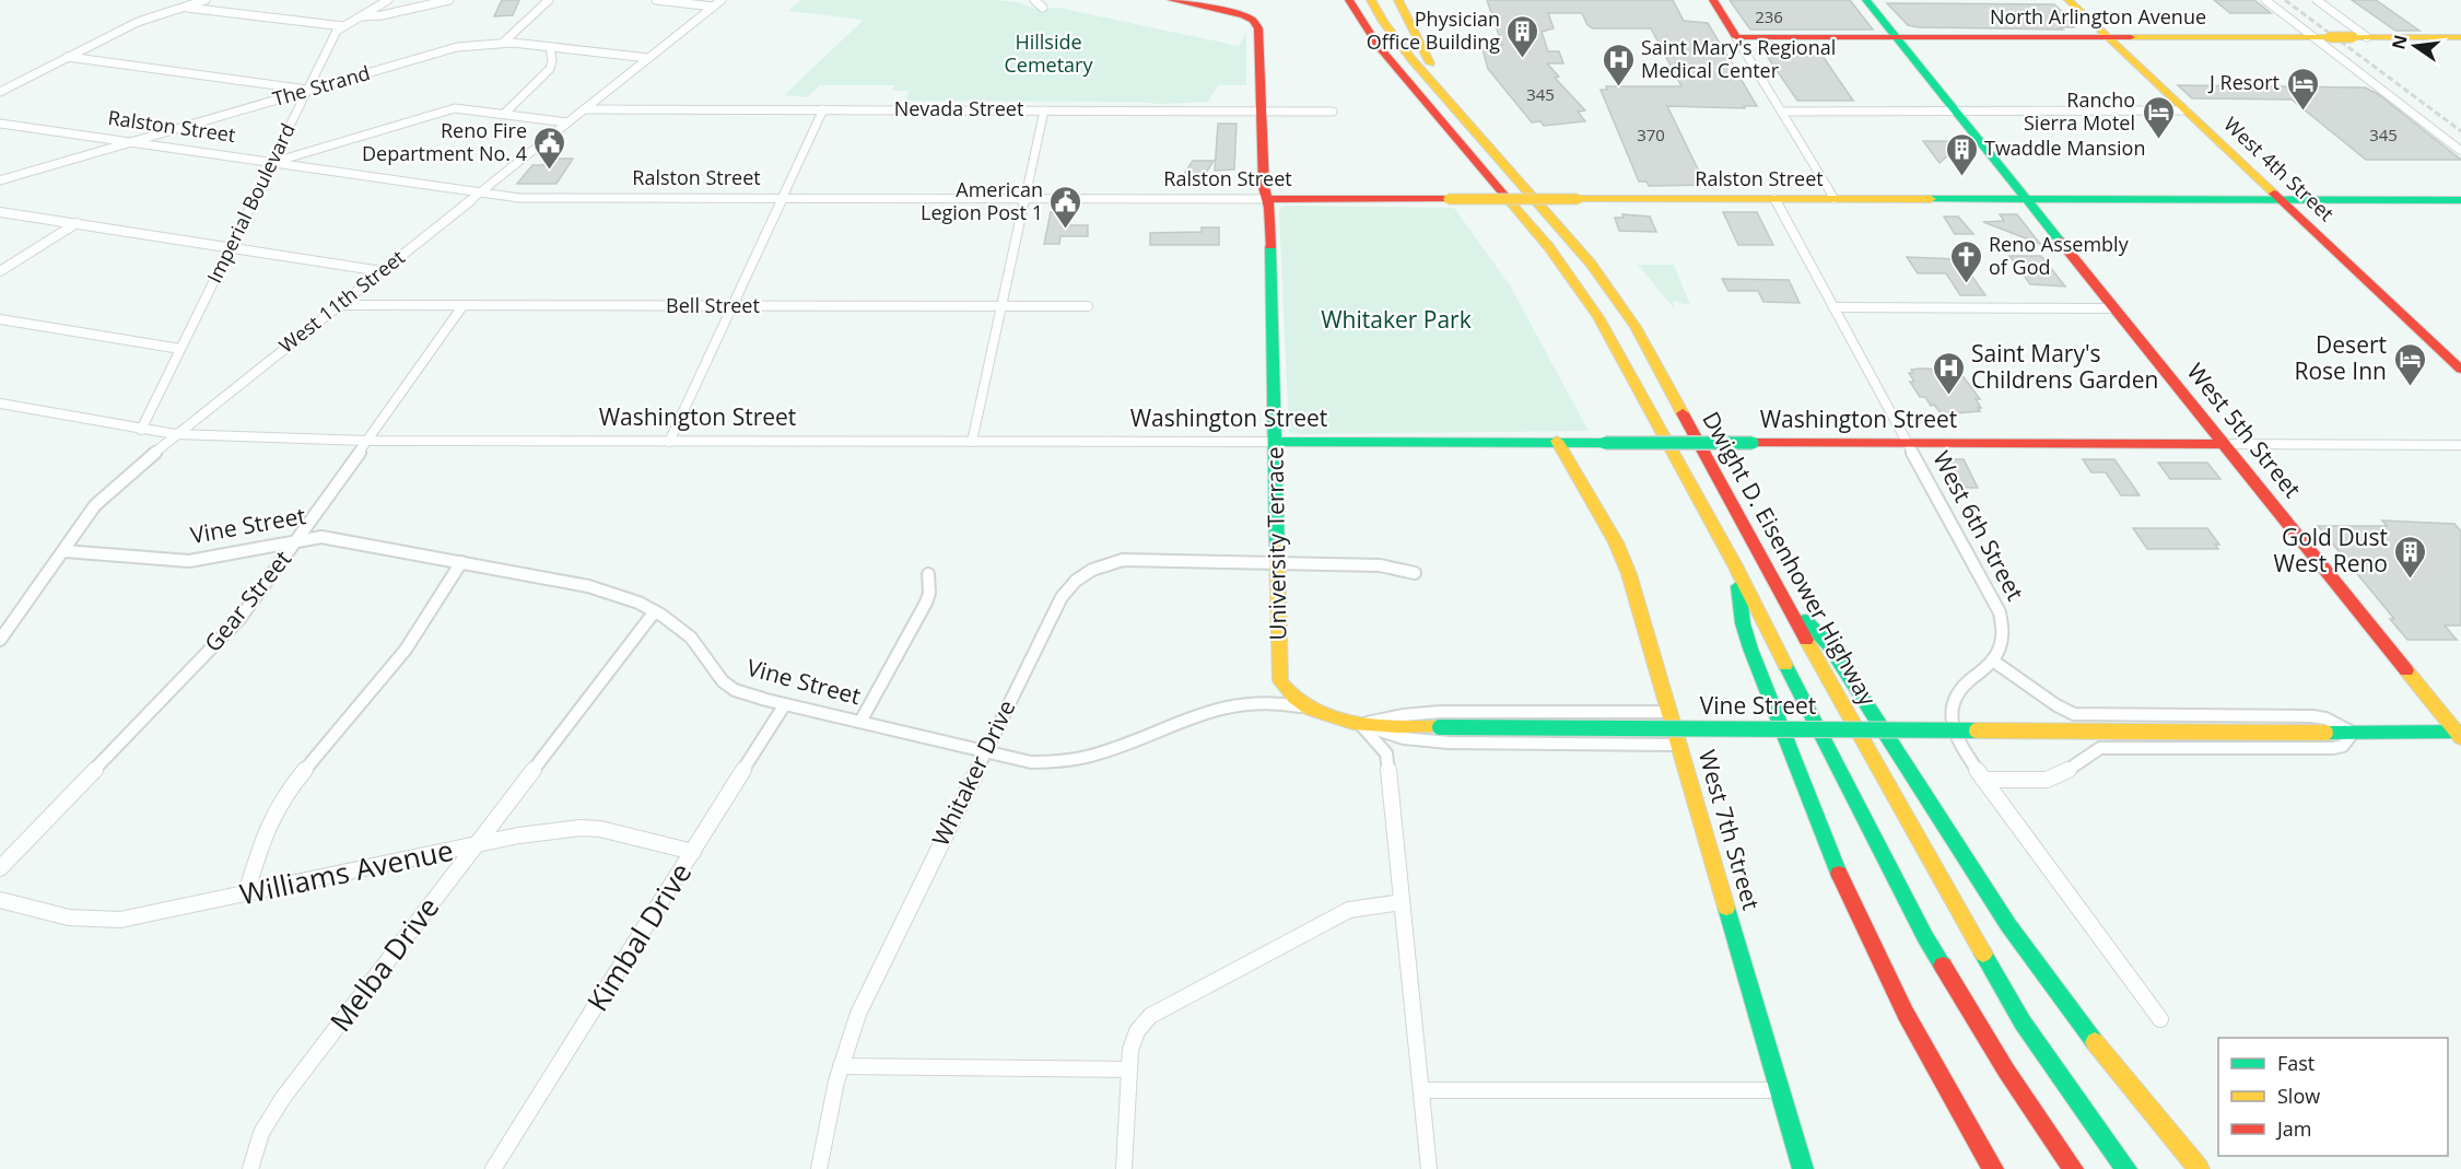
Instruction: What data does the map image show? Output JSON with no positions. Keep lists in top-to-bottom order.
{
  "streets": {
    "main road": [
      "North Arlington Avenue",
      "Ralston Street",
      "West 4th Street",
      "Washington Street",
      "West 5th Street",
      "Vine Street",
      "University Terrace",
      "Dwight D. Eisenhower Highway",
      "West 7th Street"
    ],
    "street": [
      "The Strand",
      "Nevada Street",
      "Imperial Boulevard",
      "West 11th Street",
      "Bell Street",
      "West 6th Street",
      "Gear Street",
      "Whitaker Drive",
      "Williams Avenue",
      "Kimbal Drive",
      "Melba Drive"
    ]
  },
  "crossings": [
    ["North Arlington Avenue", "West 4th Street"],
    ["North Arlington Avenue", "West 5th Street"],
    ["The Strand", "Ralston Street"],
    ["The Strand", "Imperial Boulevard"],
    ["The Strand", "West 11th Street"],
    ["Nevada Street", "West 11th Street"],
    ["Nevada Street", "University Terrace"],
    ["Ralston Street", "West 4th Street"],
    ["Ralston Street", "Imperial Boulevard"],
    ["Ralston Street", "West 11th Street"],
    ["Ralston Street", "West 5th Street"],
    ["Ralston Street", "West 6th Street"],
    ["Ralston Street", "University Terrace"],
    ["Imperial Boulevard", "Washington Street"],
    ["West 11th Street", "Bell Street"],
    ["West 11th Street", "Washington Street"],
    ["West 11th Street", "Vine Street"],
    ["Bell Street", "Gear Street"],
    ["Washington Street", "West 5th Street"],
    ["Washington Street", "West 6th Street"],
    ["Washington Street", "University Terrace"],
    ["Washington Street", "Gear Street"],
    ["Washington Street", "West 7th Street"],
    ["West 5th Street", "Vine Street"],
    ["Vine Street", "West 6th Street"],
    ["Vine Street", "University Terrace"],
    ["Vine Street", "Gear Street"],
    ["Vine Street", "Whitaker Drive"],
    ["Vine Street", "West 7th Street"],
    ["Vine Street", "Kimbal Drive"],
    ["Vine Street", "Melba Drive"],
    ["University Terrace", "Whitaker Drive"],
    ["Williams Avenue", "Kimbal Drive"],
    ["Williams Avenue", "Melba Drive"]
  ],
  "parks": ["Hillside Cemetary", "Whitaker Park"],
  "places": {
    "building": ["Physician Office Building", "Twaddle Mansion", "Gold Dust West Reno"],
    "hospital": ["Saint Mary's Regional Medical Center", "Saint Mary's Childrens Garden"],
    "hotel": ["J Resort", "Rancho Sierra Motel", "Desert Rose Inn"],
    "public building": ["Reno Fire Department No. 4", "American Legion Post 1"],
    "church": ["Reno Assembly of God"]
  },
  "house_numbers": [
    "236",
    "345",
    "370",
    "345"
  ],
  "legend": ["Fast", "Slow", "Jam"],
  "north": "left"
}
